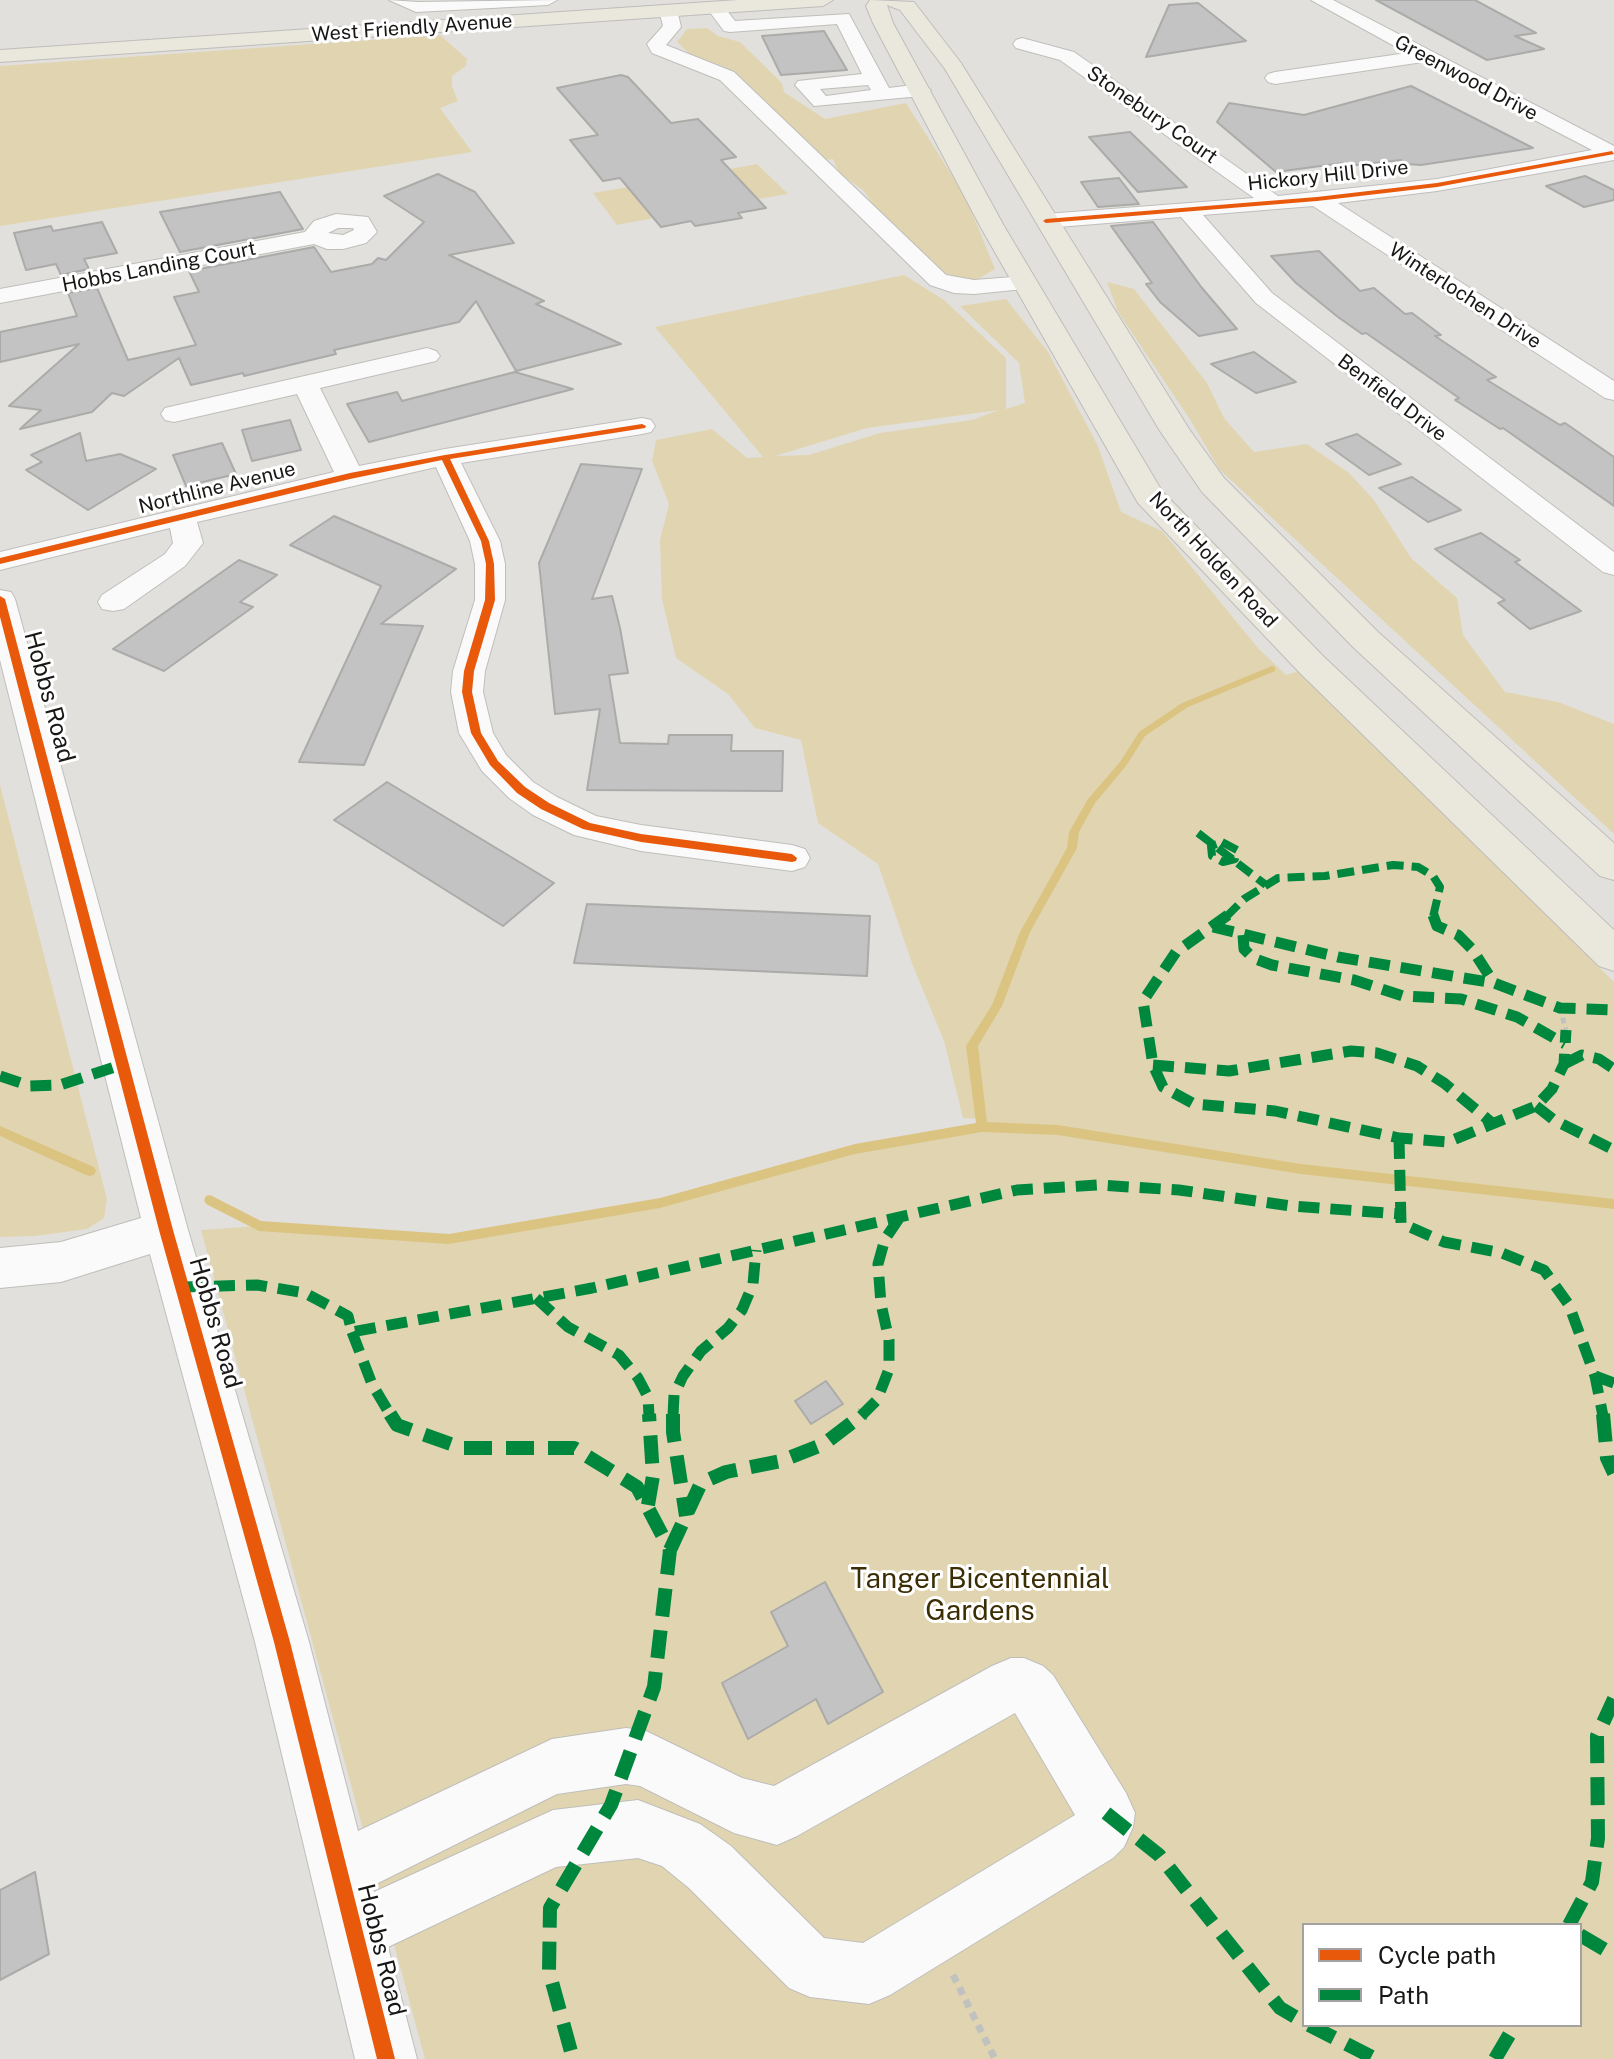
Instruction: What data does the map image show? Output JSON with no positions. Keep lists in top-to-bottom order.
{
  "streets": {
    "main road": ["West Friendly Avenue", "North Holden Road"],
    "street": [
      "Greenwood Drive",
      "Stonebury Court",
      "Hickory Hill Drive",
      "Hobbs Landing Court",
      "Winterlochen Drive",
      "Benfield Drive",
      "Northline Avenue",
      "Hobbs Road"
    ]
  },
  "crossings": [
    ["Greenwood Drive", "Hickory Hill Drive"],
    ["Stonebury Court", "Hickory Hill Drive"],
    ["Hickory Hill Drive", "Winterlochen Drive"],
    ["Hickory Hill Drive", "Benfield Drive"]
  ],
  "parks": ["Tanger Bicentennial Gardens"],
  "legend": ["Cycle path", "Path"]
}
